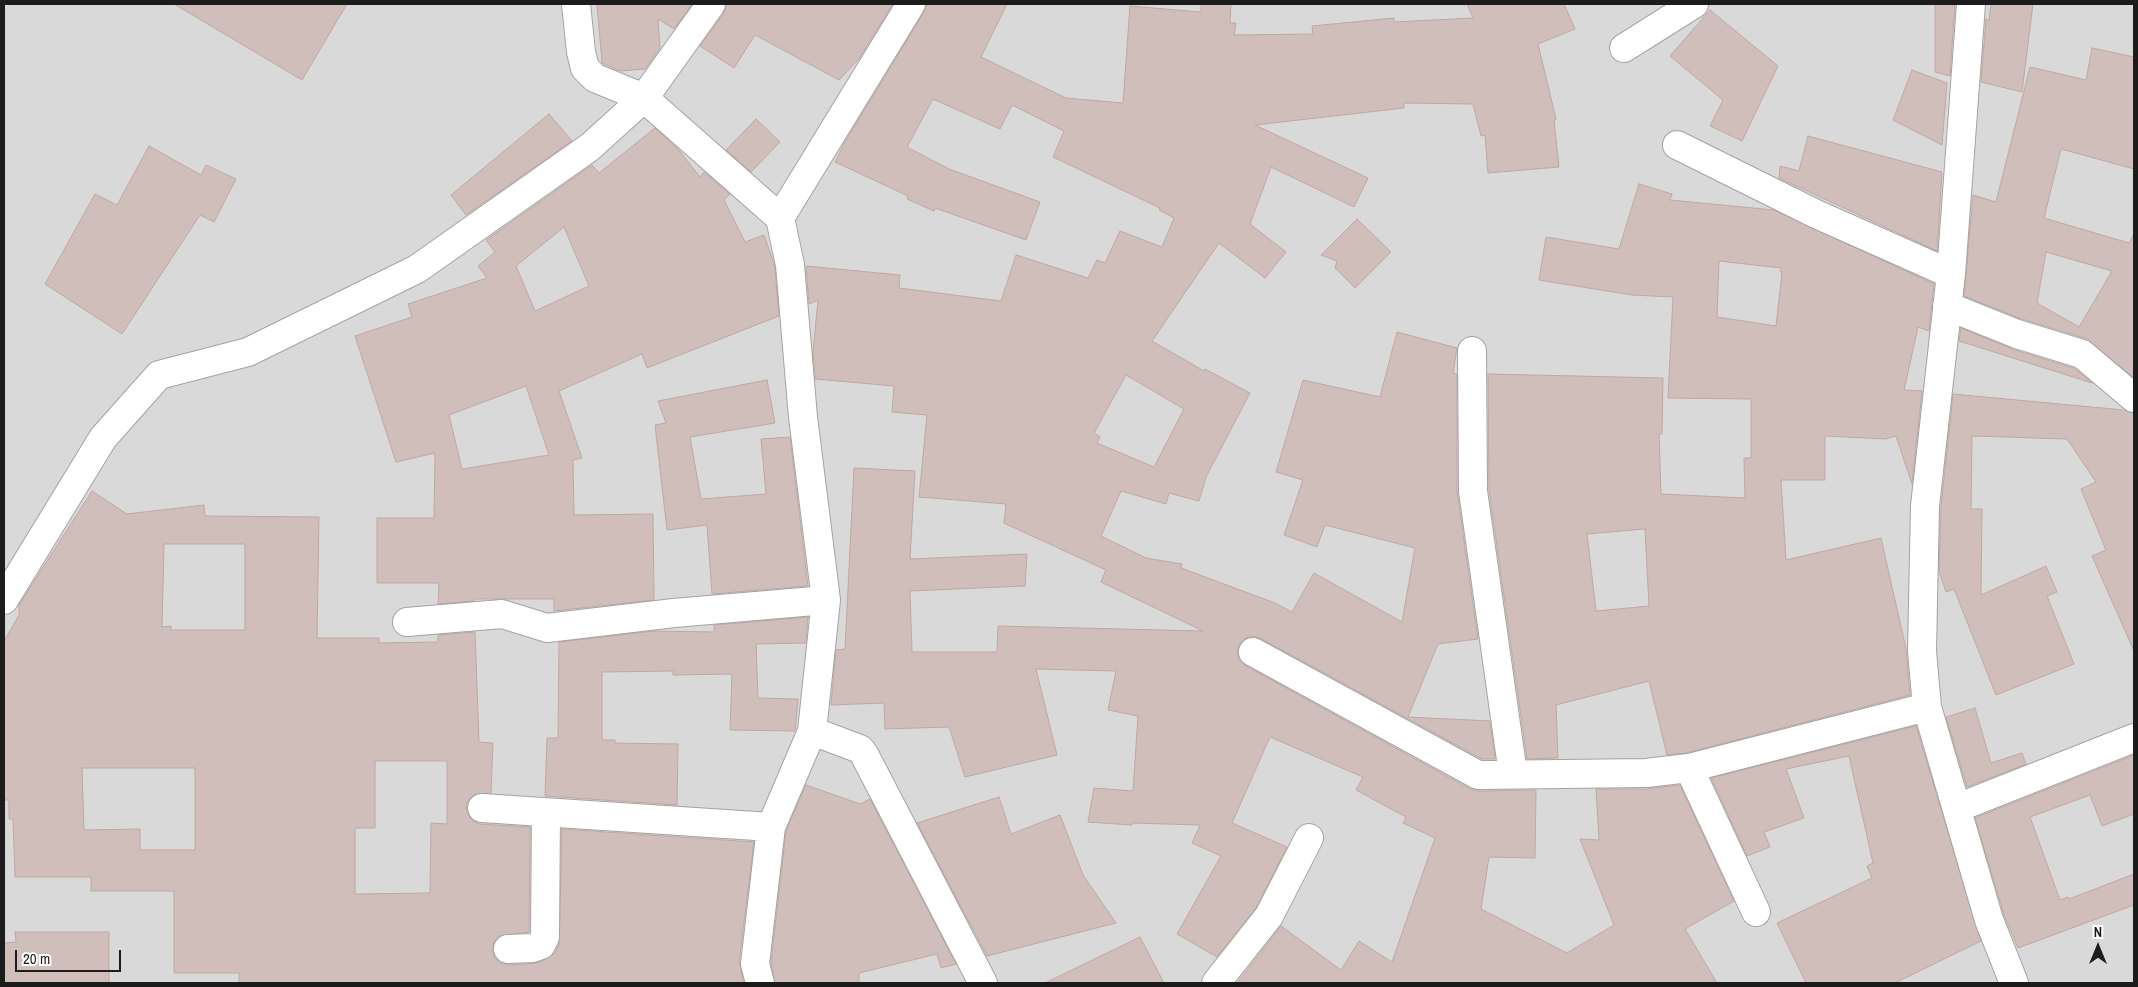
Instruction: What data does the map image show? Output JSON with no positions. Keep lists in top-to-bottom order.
{
  "scale_bar": "20 m",
  "north": "top"
}
